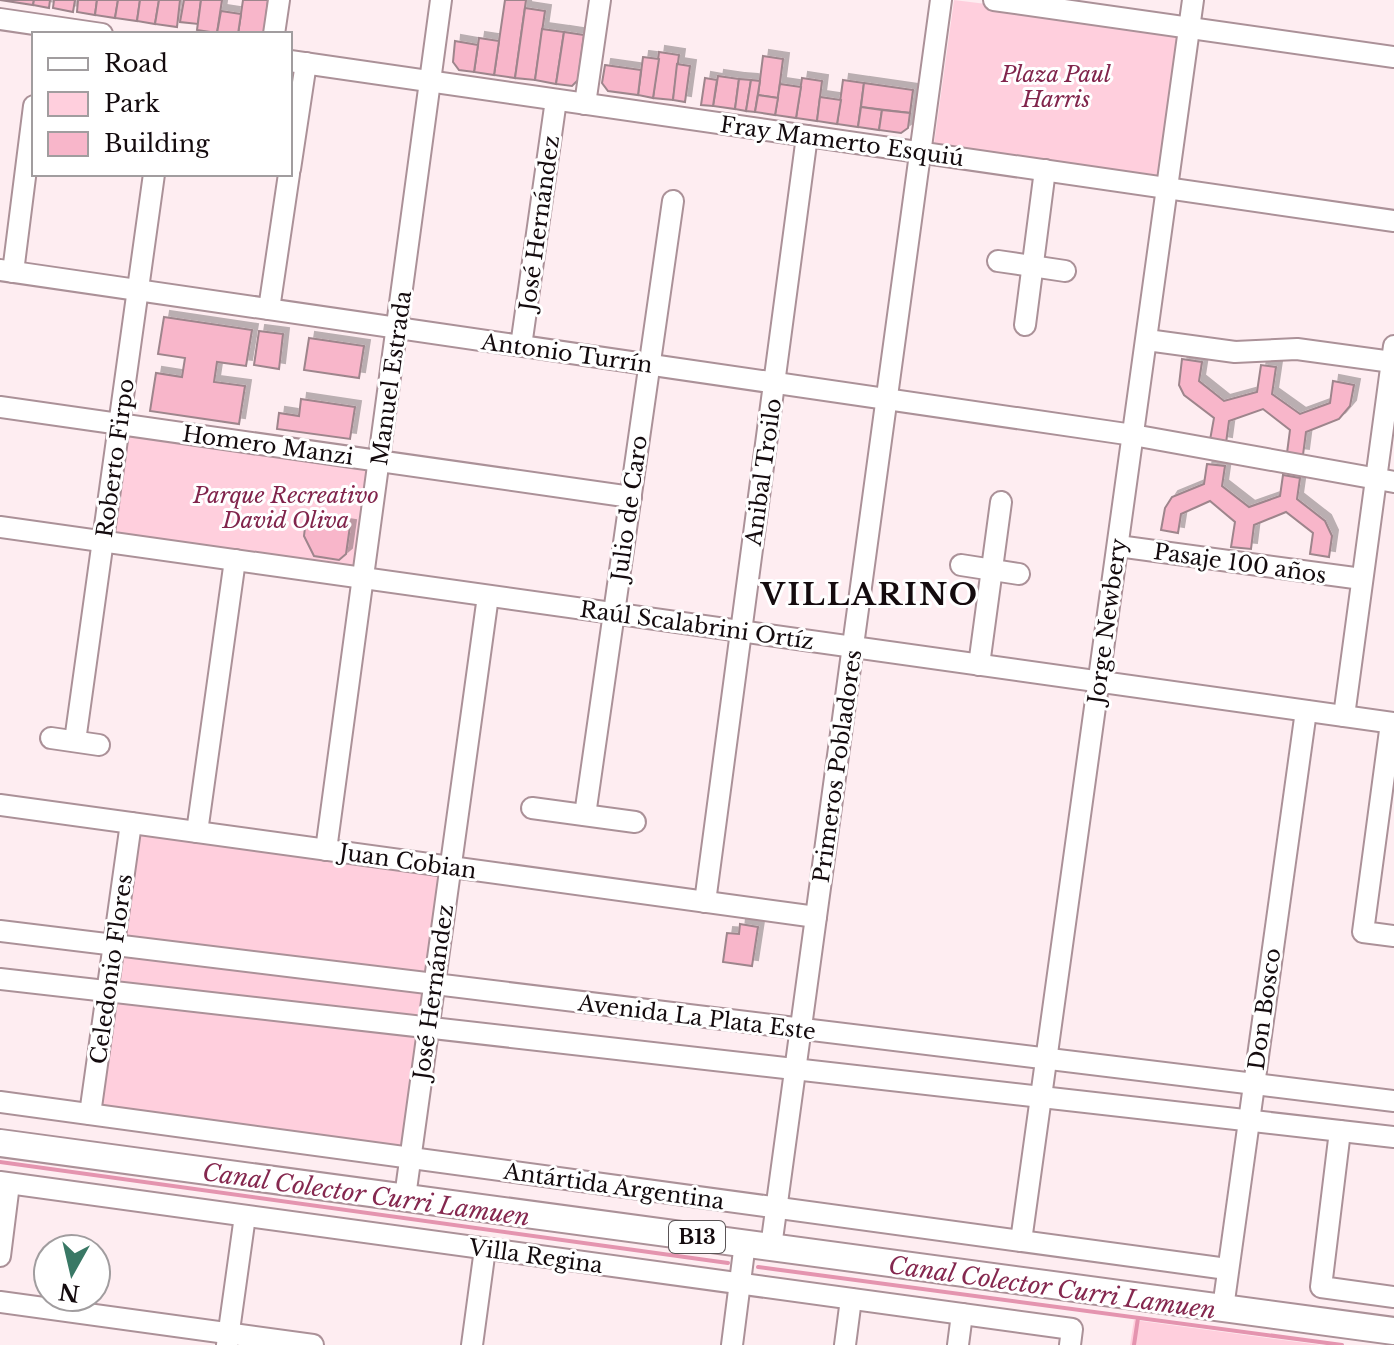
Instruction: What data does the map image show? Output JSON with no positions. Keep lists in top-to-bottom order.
{
  "streets": {
    "main road": ["B13"],
    "street": [
      "Fray Mamerto Esquiú",
      "José Hernández",
      "Antonio Turrín",
      "Manuel Estrada",
      "Homero Manzi",
      "Roberto Firpo",
      "Anibal Troilo",
      "Julio de Caro",
      "Pasaje 100 años",
      "Jorge Newbery",
      "Raúl Scalabrini Ortíz",
      "Primeros Pobladores",
      "Juan Cobian",
      "Celedonio Flores",
      "Don Bosco",
      "Avenida La Plata Este",
      "Antártida Argentina",
      "Villa Regina"
    ]
  },
  "crossings": [
    ["Fray Mamerto Esquiú", "José Hernández"],
    ["Fray Mamerto Esquiú", "Manuel Estrada"],
    ["Fray Mamerto Esquiú", "Anibal Troilo"],
    ["Fray Mamerto Esquiú", "Jorge Newbery"],
    ["Fray Mamerto Esquiú", "Primeros Pobladores"],
    ["José Hernández", "Antonio Turrín"],
    ["José Hernández", "Raúl Scalabrini Ortíz"],
    ["José Hernández", "Juan Cobian"],
    ["José Hernández", "Avenida La Plata Este"],
    ["José Hernández", "Antártida Argentina"],
    ["José Hernández", "B13"],
    ["Antonio Turrín", "Manuel Estrada"],
    ["Antonio Turrín", "Roberto Firpo"],
    ["Antonio Turrín", "Anibal Troilo"],
    ["Antonio Turrín", "Julio de Caro"],
    ["Antonio Turrín", "Jorge Newbery"],
    ["Antonio Turrín", "Primeros Pobladores"],
    ["Manuel Estrada", "Homero Manzi"],
    ["Manuel Estrada", "Raúl Scalabrini Ortíz"],
    ["Manuel Estrada", "Juan Cobian"],
    ["Homero Manzi", "Roberto Firpo"],
    ["Homero Manzi", "Julio de Caro"],
    ["Roberto Firpo", "Raúl Scalabrini Ortíz"],
    ["Anibal Troilo", "Raúl Scalabrini Ortíz"],
    ["Anibal Troilo", "Juan Cobian"],
    ["Julio de Caro", "Raúl Scalabrini Ortíz"],
    ["Pasaje 100 años", "Jorge Newbery"],
    ["Jorge Newbery", "Raúl Scalabrini Ortíz"],
    ["Jorge Newbery", "Avenida La Plata Este"],
    ["Jorge Newbery", "Antártida Argentina"],
    ["Raúl Scalabrini Ortíz", "Primeros Pobladores"],
    ["Raúl Scalabrini Ortíz", "Don Bosco"],
    ["Primeros Pobladores", "Juan Cobian"],
    ["Primeros Pobladores", "Avenida La Plata Este"],
    ["Primeros Pobladores", "Antártida Argentina"],
    ["Primeros Pobladores", "B13"],
    ["Primeros Pobladores", "Villa Regina"],
    ["Juan Cobian", "Celedonio Flores"],
    ["Celedonio Flores", "Avenida La Plata Este"],
    ["Celedonio Flores", "Antártida Argentina"],
    ["Don Bosco", "Avenida La Plata Este"],
    ["Don Bosco", "Antártida Argentina"],
    ["Don Bosco", "B13"]
  ],
  "districts": ["VILLARINO"],
  "water": ["Canal Colector Curri Lamuen"],
  "parks": ["Plaza Paul Harris", "Parque Recreativo David Oliva"],
  "legend": ["Road", "Park", "Building"],
  "north": "bottom"
}
